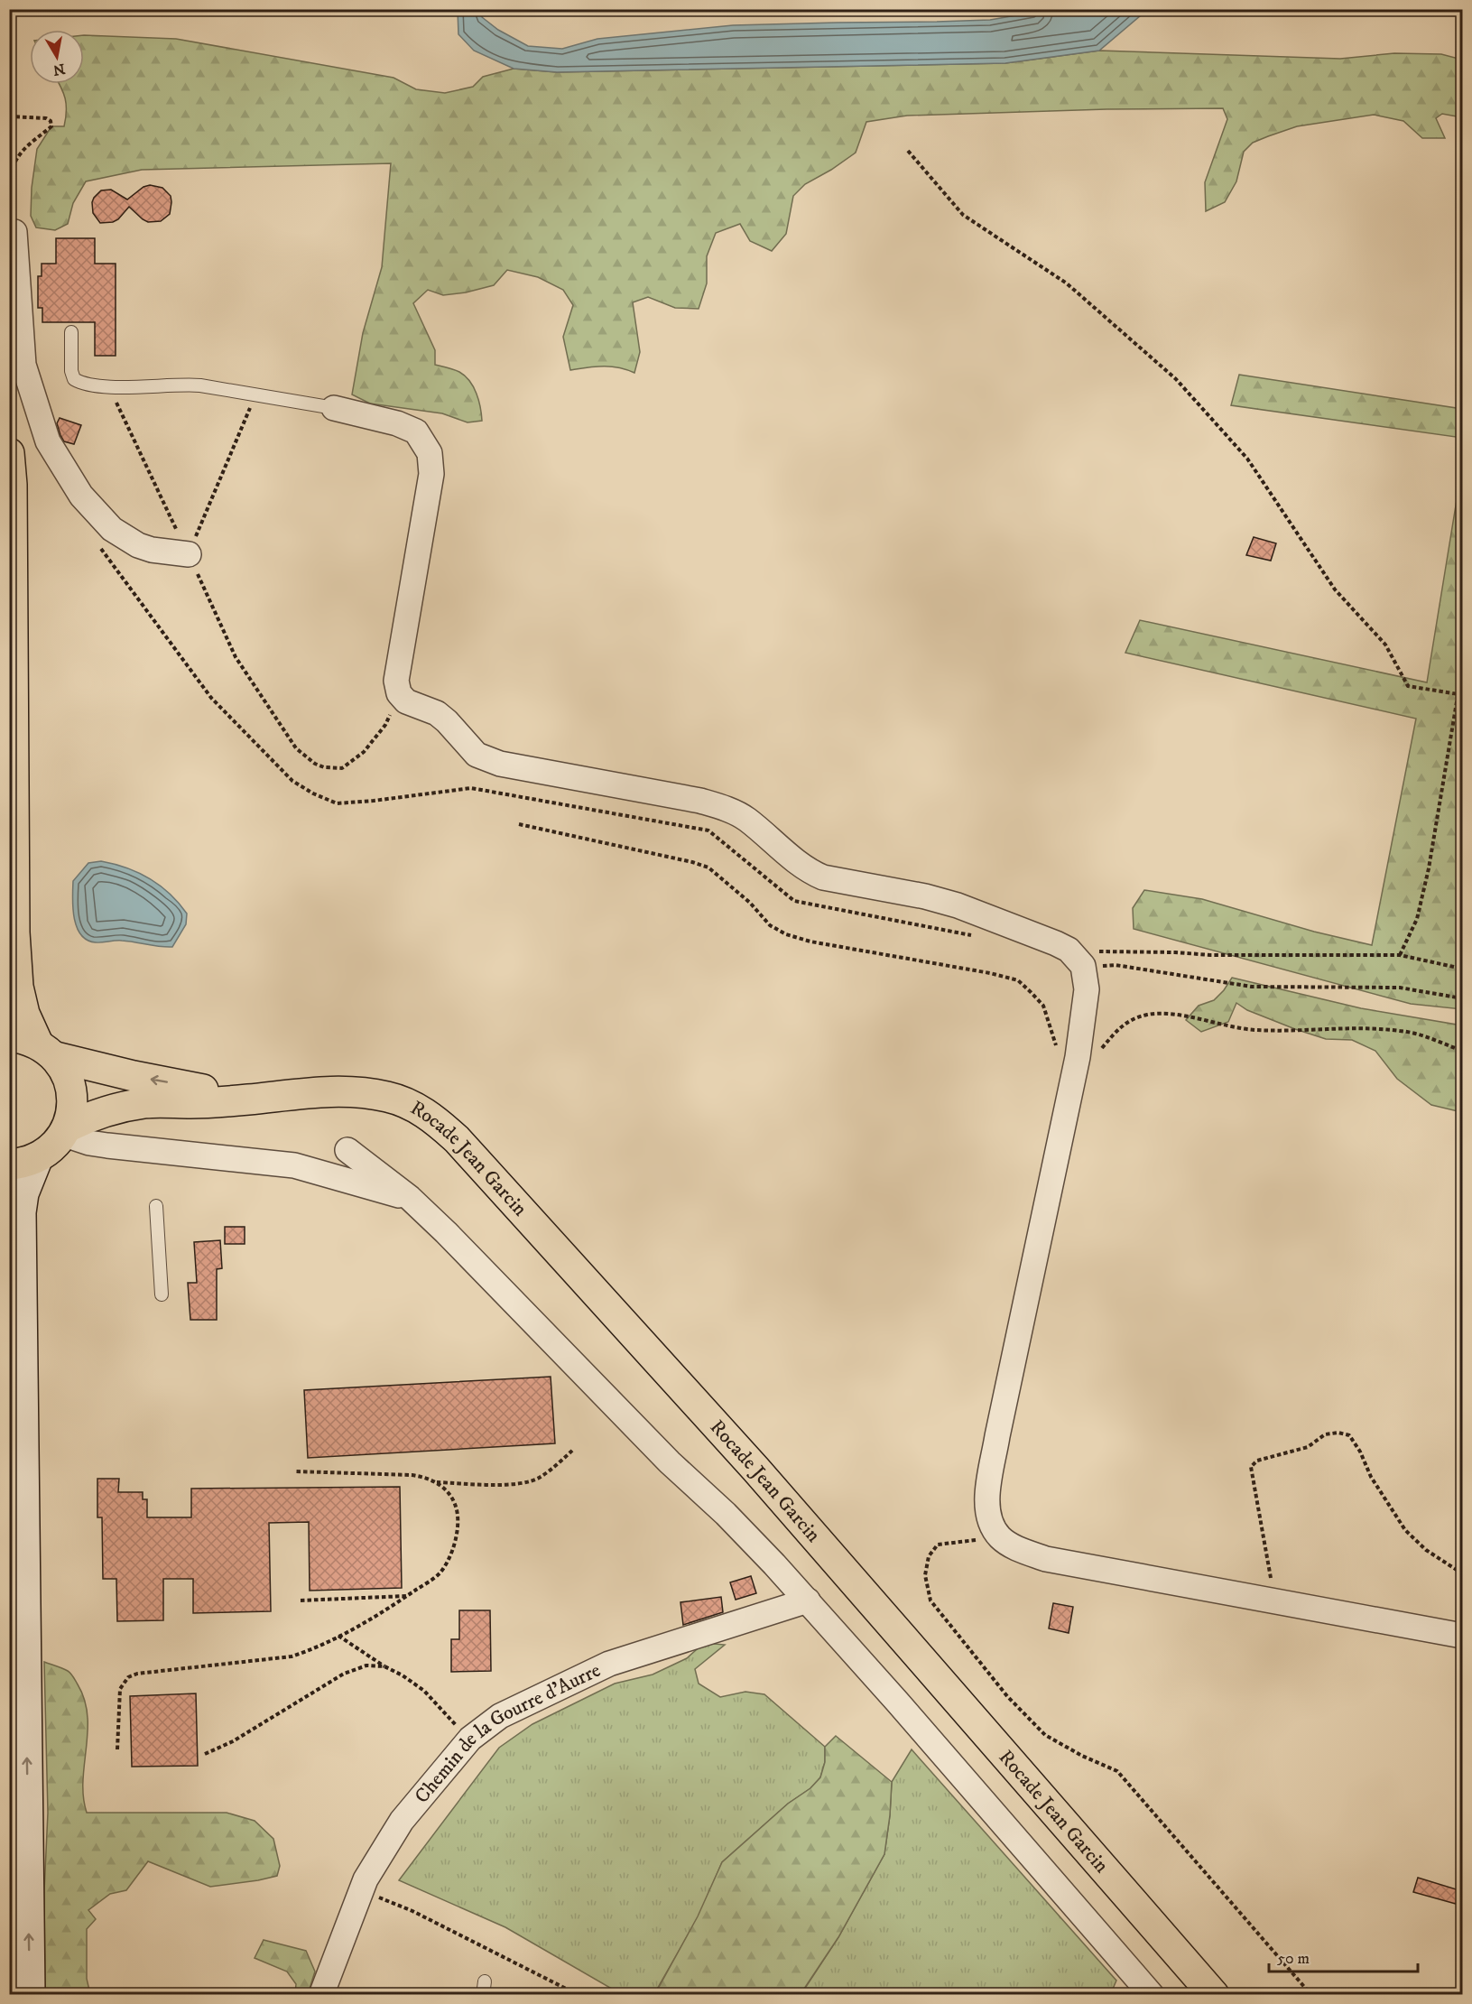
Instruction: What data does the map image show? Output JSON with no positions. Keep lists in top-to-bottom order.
{
  "streets": {
    "main road": ["Rocade Jean Garcin"],
    "street": ["Chemin de la Gourre d'Aurre"]
  },
  "scale_bar": "50 m",
  "north": "bottom"
}
